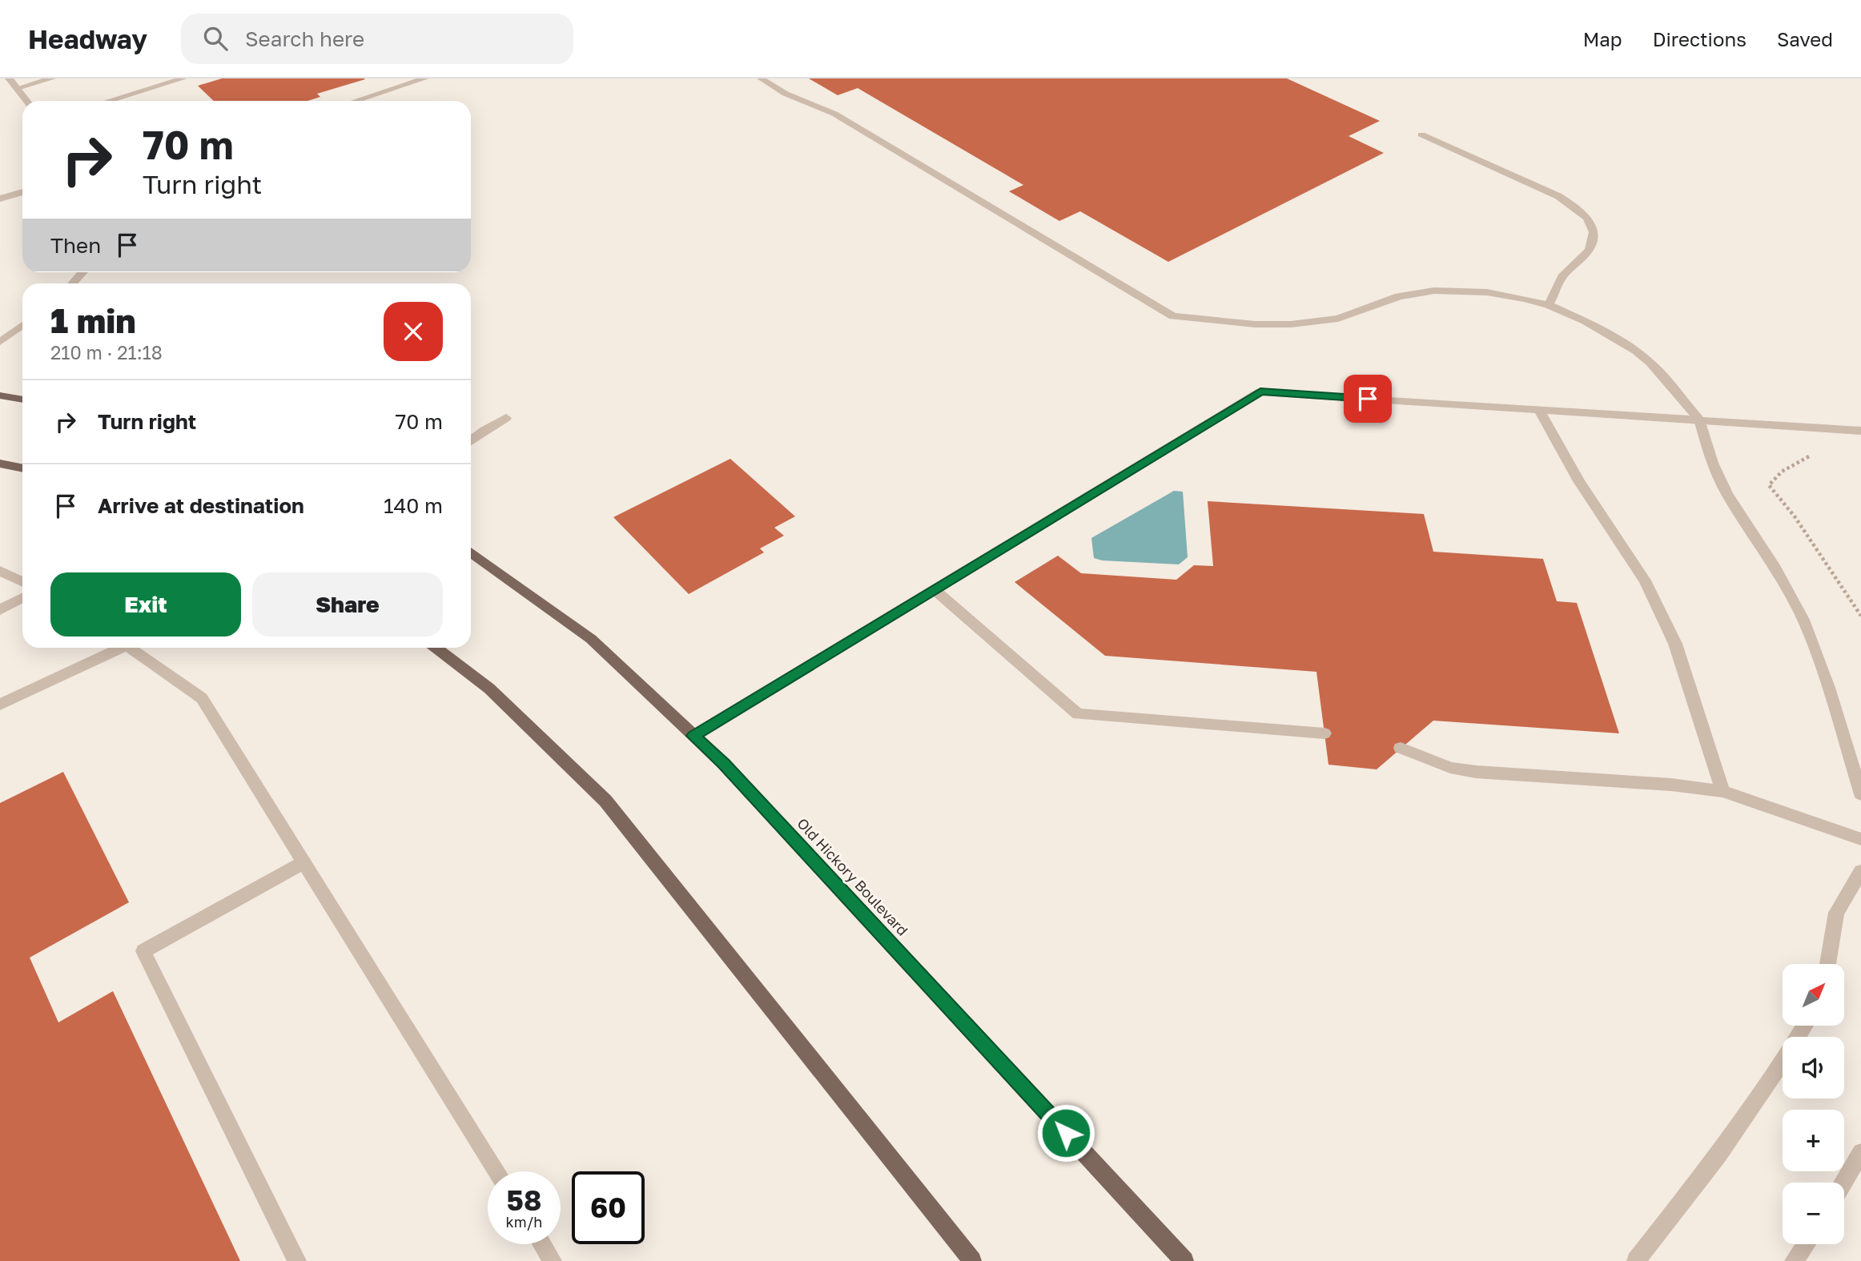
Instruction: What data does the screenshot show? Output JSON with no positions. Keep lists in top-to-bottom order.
{
  "streets": {
    "main road": ["Old Hickory Boulevard"]
  },
  "north": "top right",
  "page": {
    "header": "Headway",
    "search": "Search here",
    "nav": ["Map", "Directions", "Saved"],
    "turn": ["70 m", "Turn right"],
    "then": "Then",
    "heading": ["1 min", "210 m · 21:18"],
    "list": [
      {
        "name": "Turn right",
        "value": "70 m"
      },
      {
        "name": "Arrive at destination",
        "value": "140 m"
      }
    ],
    "buttons": ["Exit", "Share"],
    "map_buttons": ["+", "−"],
    "speed": "58 km/h",
    "limit": "60"
  }
}
